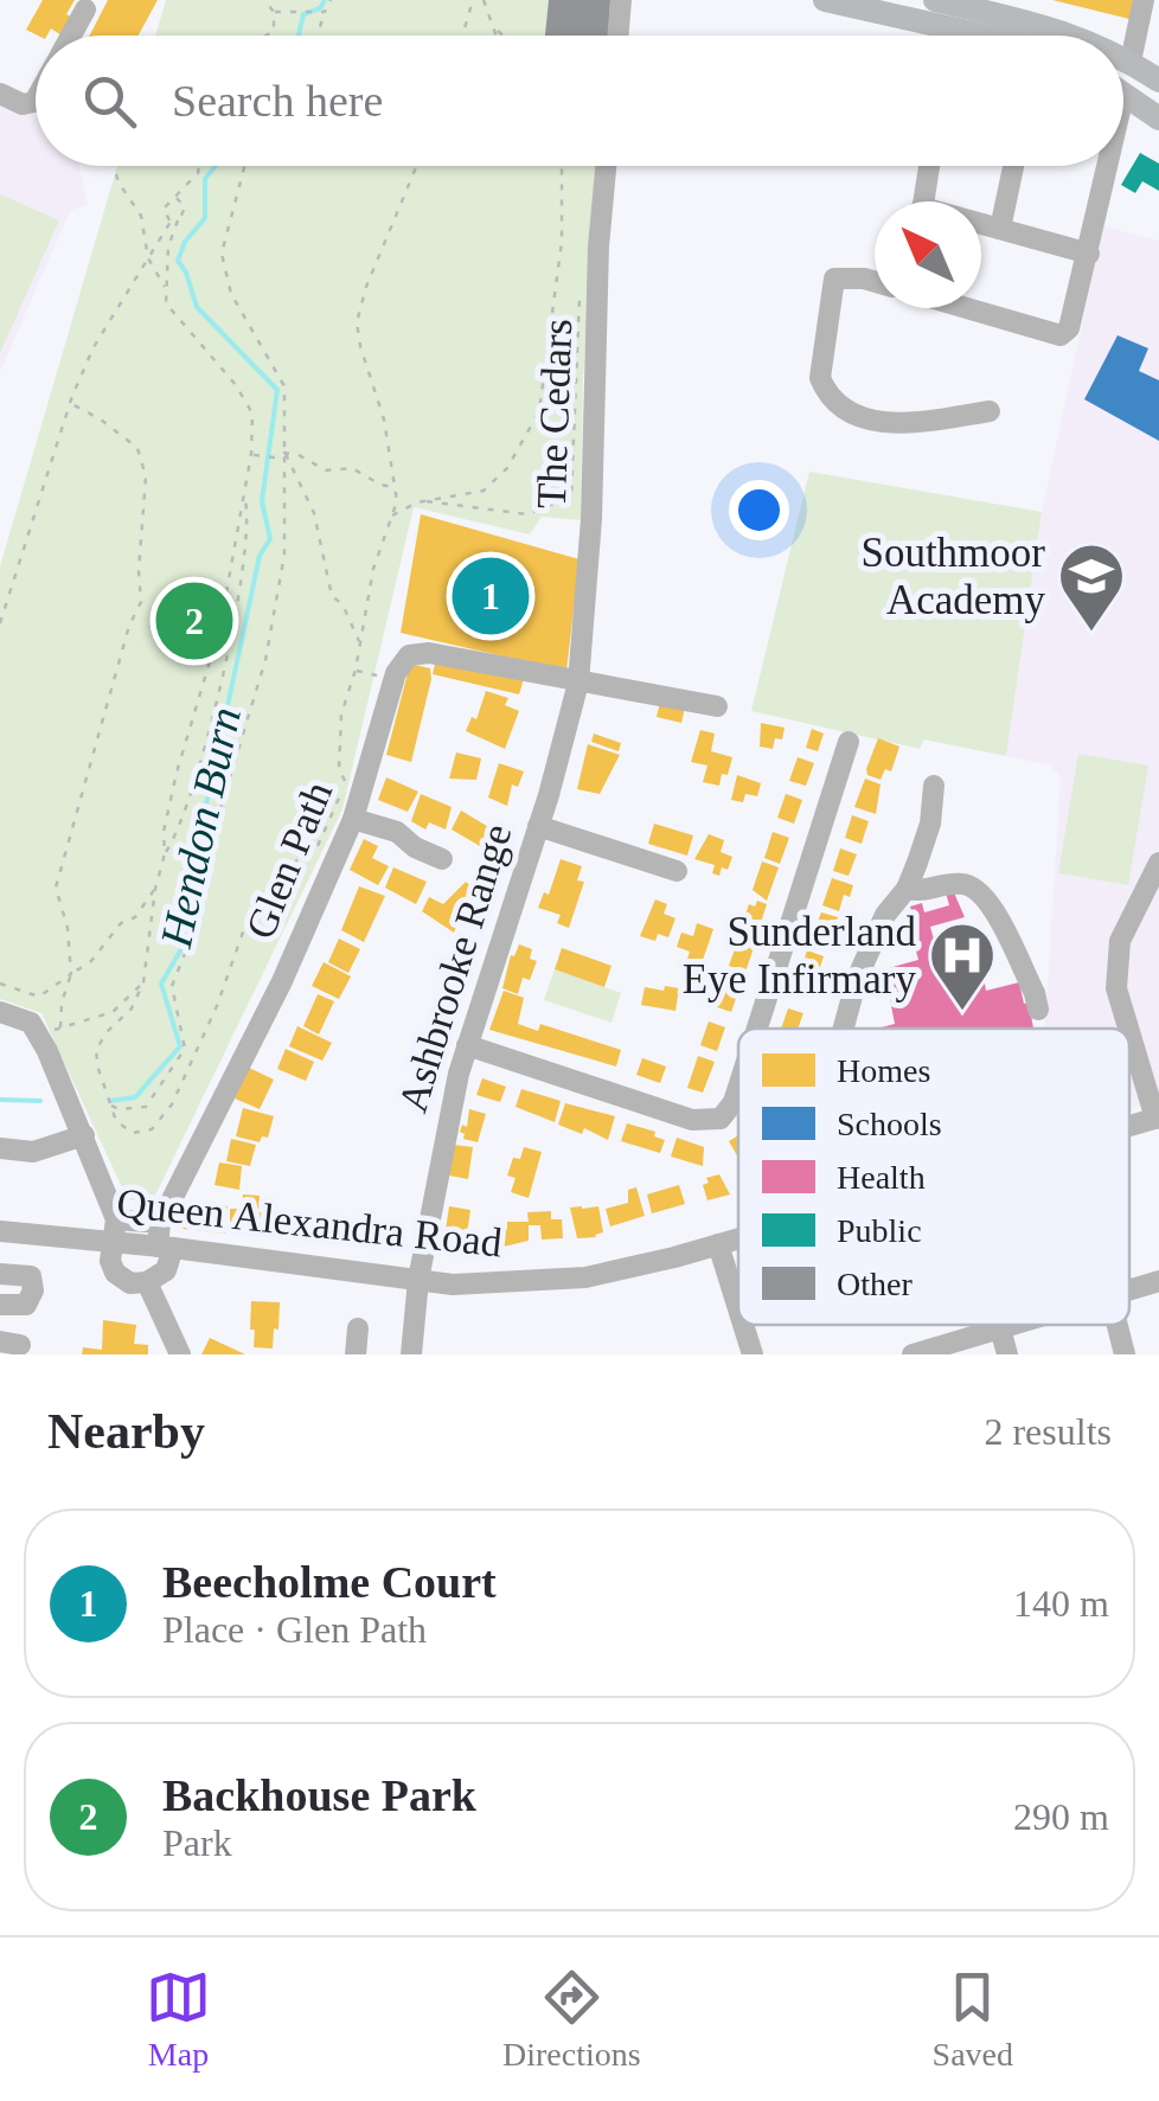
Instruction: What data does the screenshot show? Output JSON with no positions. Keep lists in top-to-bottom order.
{
  "streets": {
    "street": [
      "The Cedars",
      "Glen Path",
      "Ashbrooke Range",
      "Queen Alexandra Road"
    ]
  },
  "crossings": [
    ["The Cedars", "Ashbrooke Range"],
    ["Glen Path", "Queen Alexandra Road"],
    ["Ashbrooke Range", "Queen Alexandra Road"]
  ],
  "water": ["Hendon Burn"],
  "places": {
    "school or university": ["Southmoor Academy"],
    "hospital": ["Sunderland Eye Infirmary"]
  },
  "legend": [
    "Homes",
    "Schools",
    "Health",
    "Public",
    "Other"
  ],
  "north": "top left",
  "page": {
    "search": "Search here",
    "pins": ["1", "2"],
    "heading": ["Nearby", "2 results"],
    "list": [
      {
        "mark": "1",
        "name": "Beecholme Court",
        "note": "Place · Glen Path",
        "value": "140 m"
      },
      {
        "mark": "2",
        "name": "Backhouse Park",
        "note": "Park",
        "value": "290 m"
      }
    ],
    "nav": ["Map", "Directions", "Saved"]
  }
}
